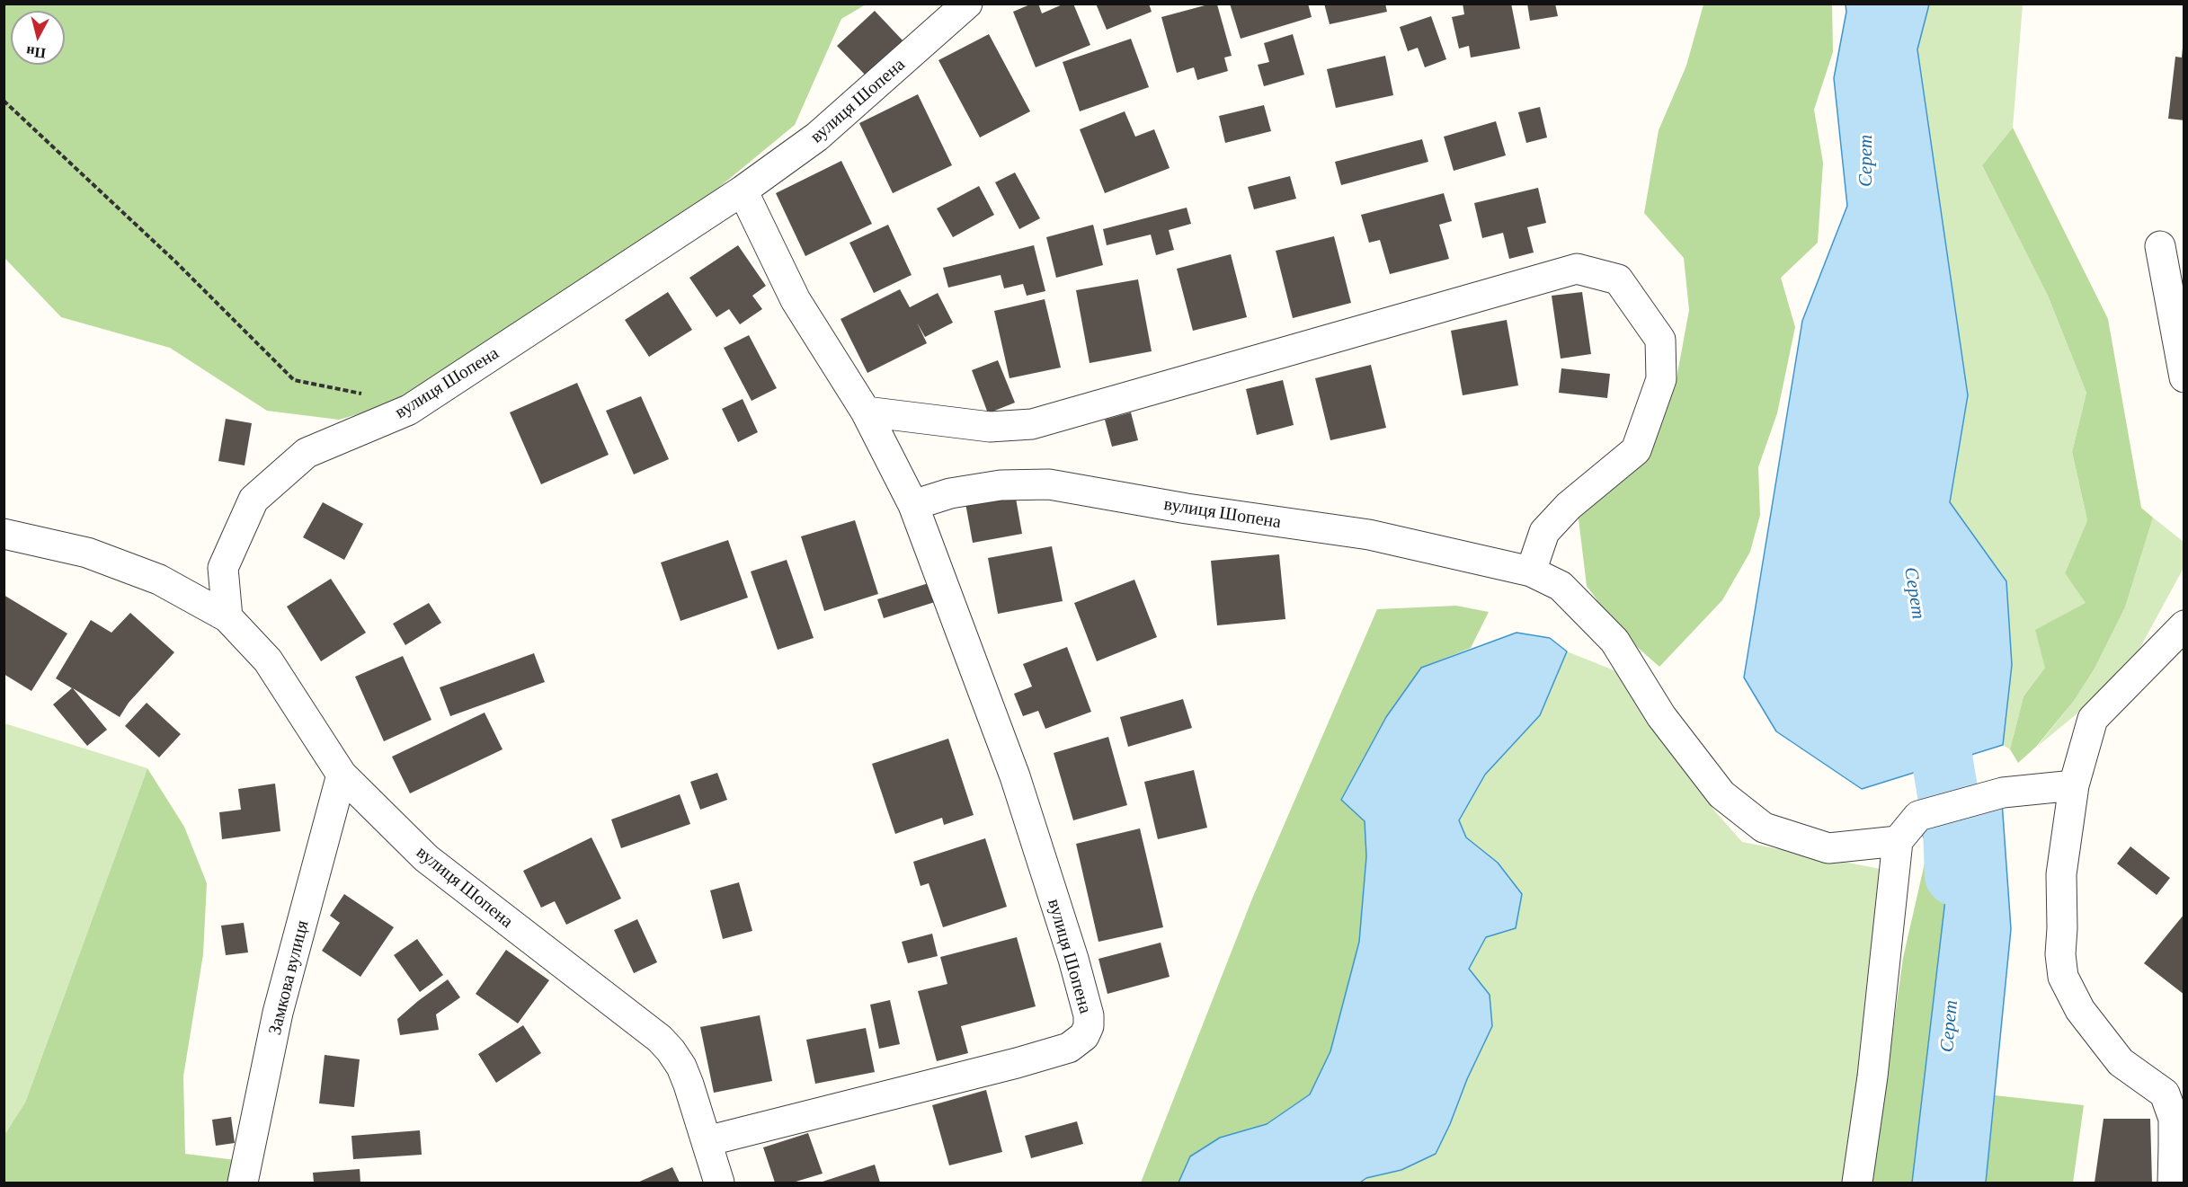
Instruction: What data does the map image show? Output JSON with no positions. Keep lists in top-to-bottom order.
{
  "streets": {
    "street": ["вулиця Шопена", "Замкова вулиця"]
  },
  "crossings": [
    ["вулиця Шопена", "Замкова вулиця"]
  ],
  "water": ["Серет"],
  "north": "bottom"
}
